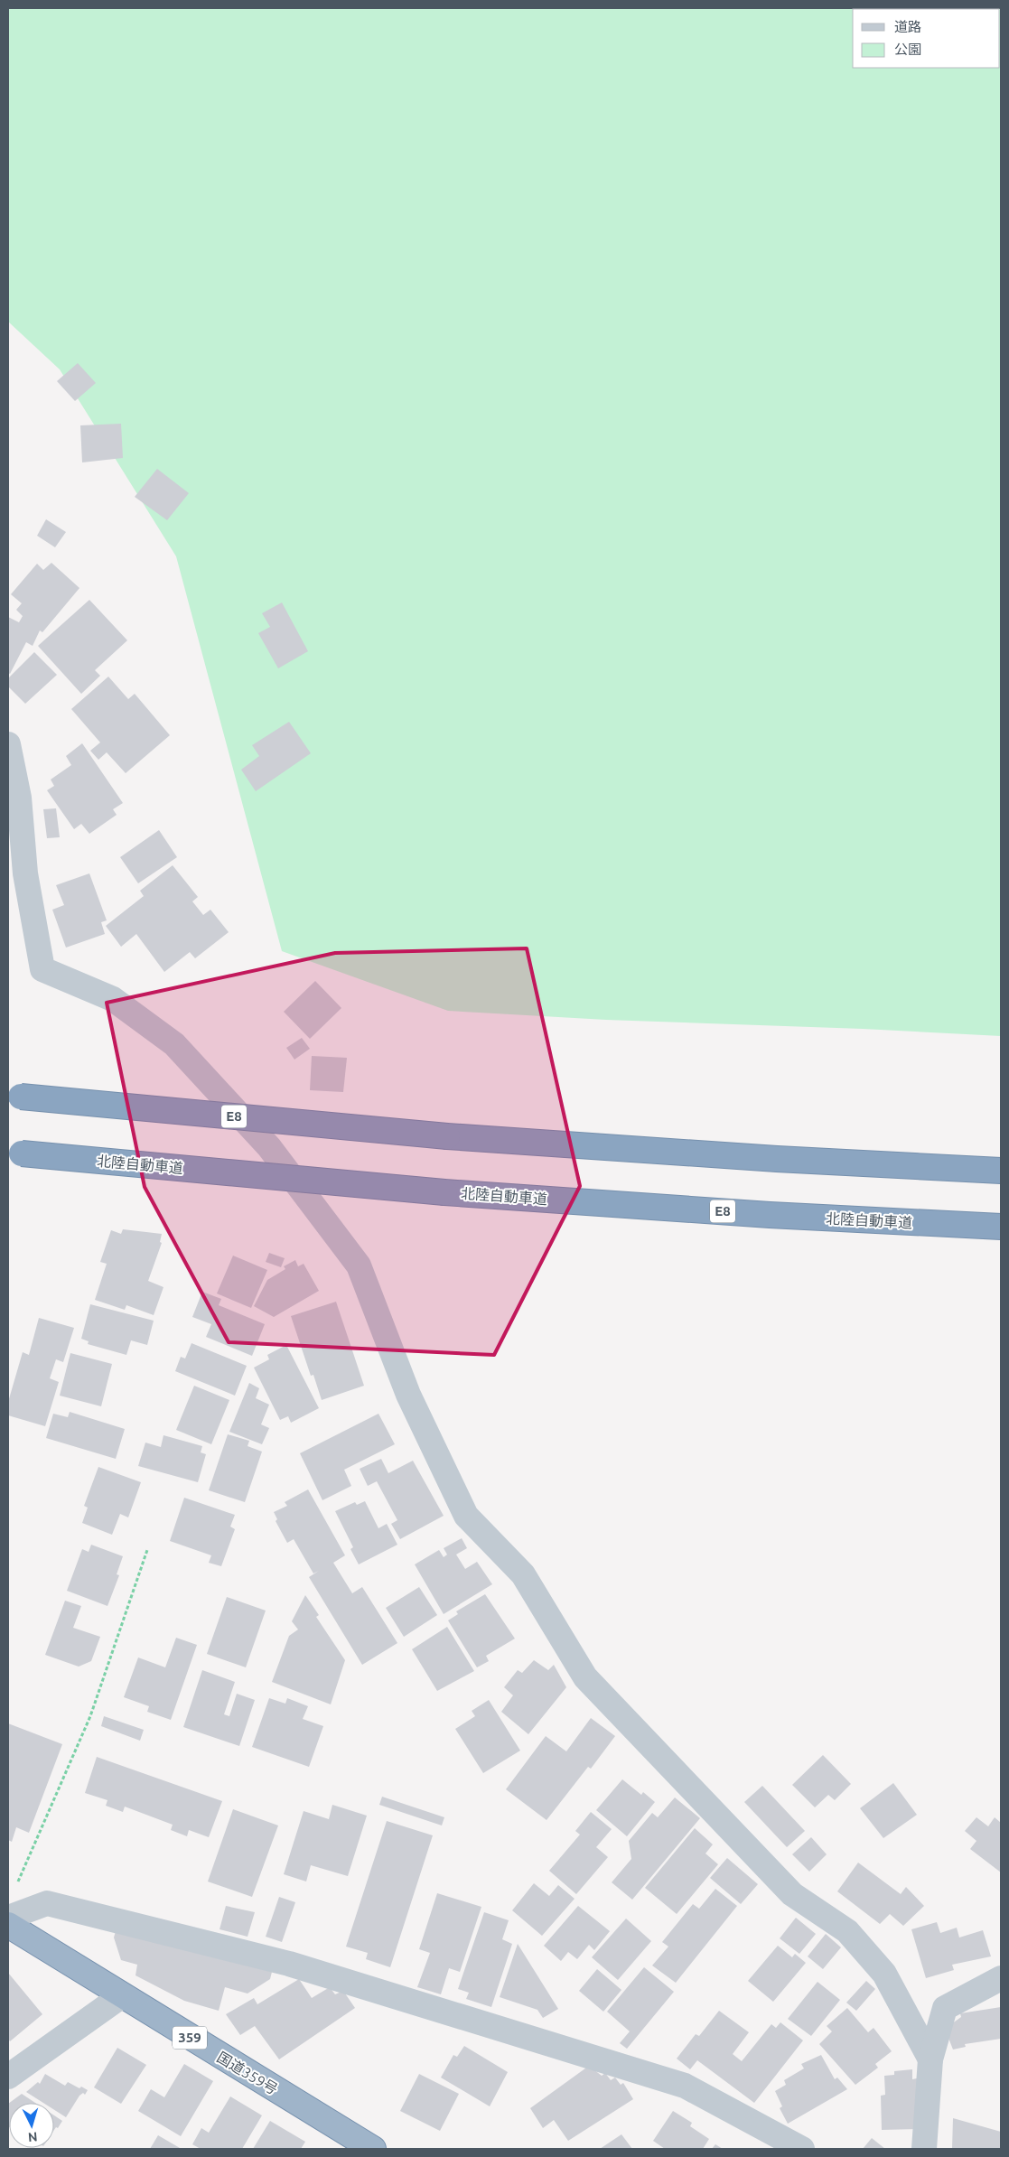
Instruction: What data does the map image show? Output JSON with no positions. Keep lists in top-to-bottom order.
{
  "streets": {
    "highway": [
      "E8",
      "北陸自動車道",
      "359",
      "国道359号"
    ]
  },
  "legend": ["道路", "公園"],
  "north": "bottom"
}
